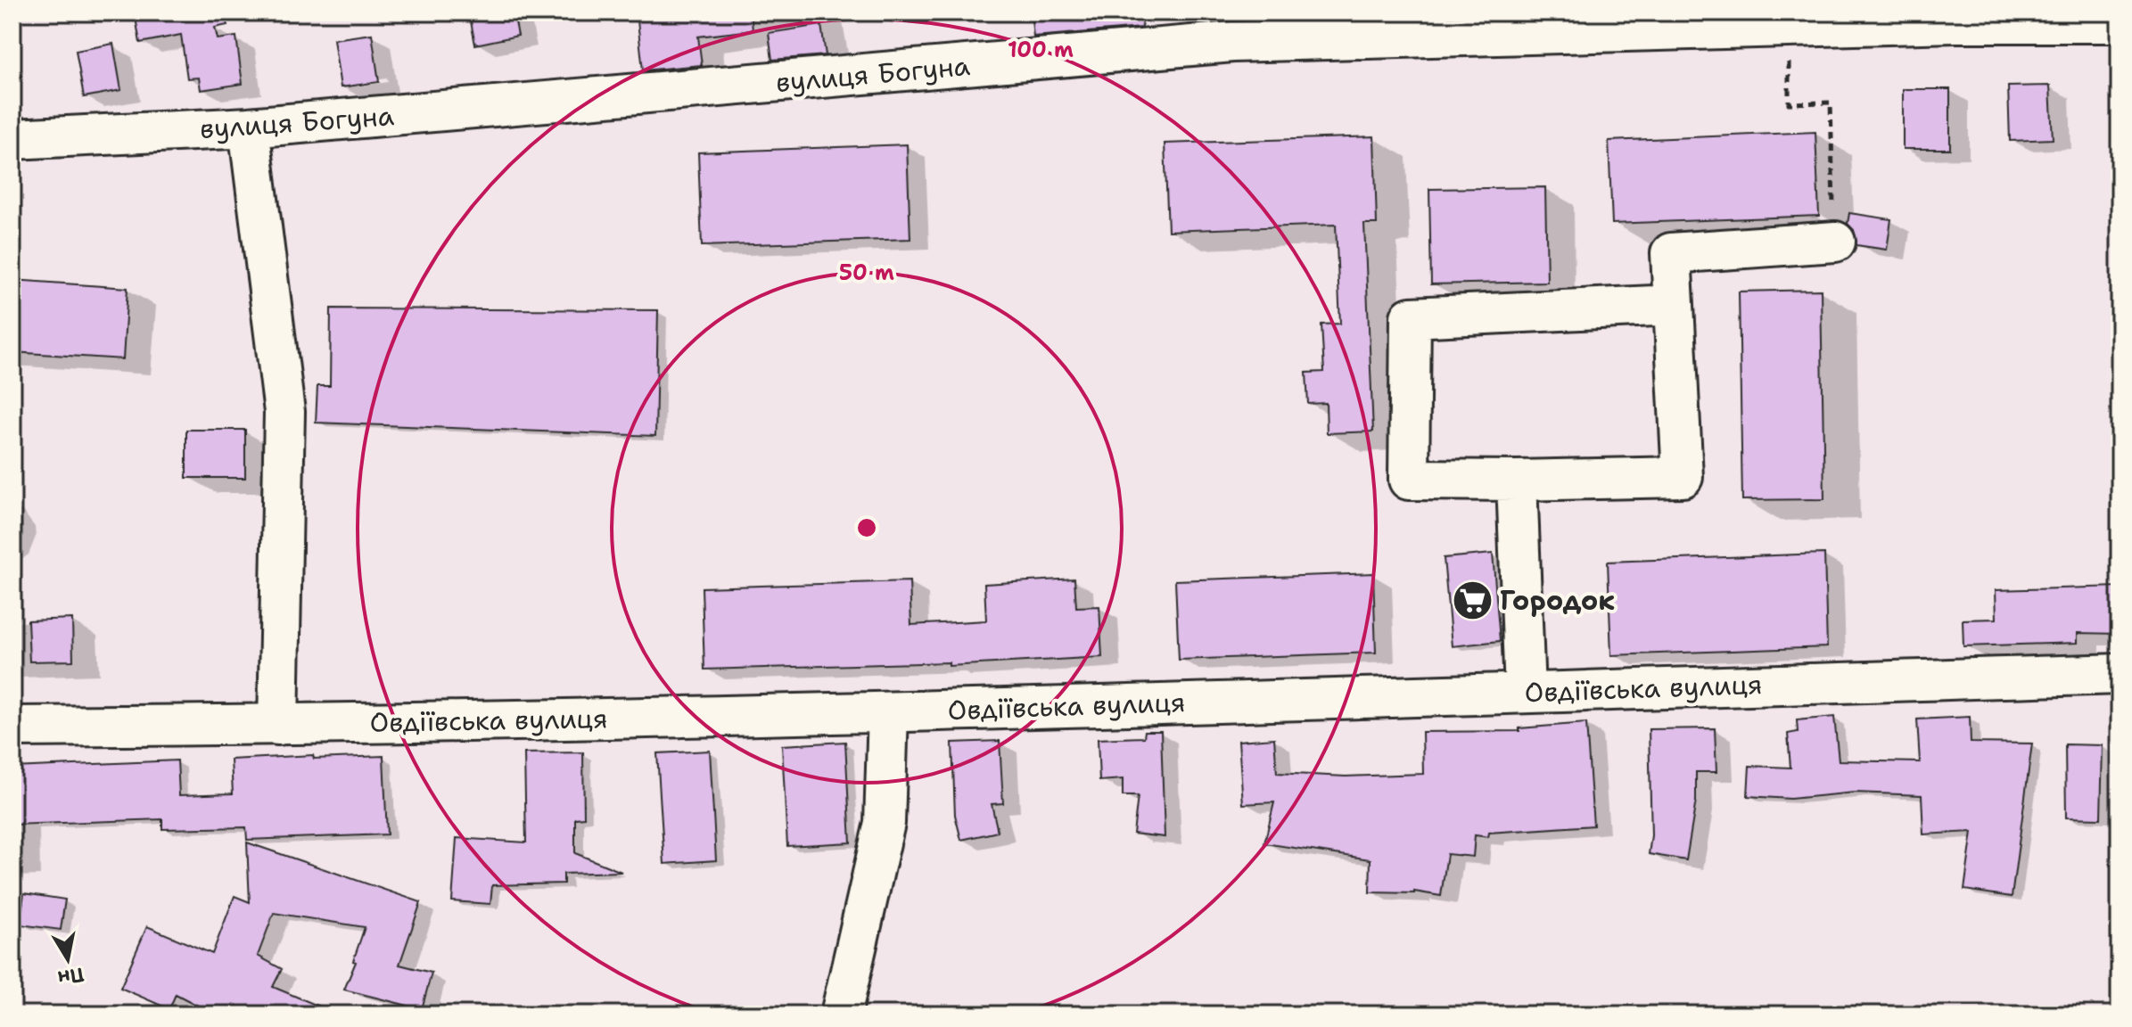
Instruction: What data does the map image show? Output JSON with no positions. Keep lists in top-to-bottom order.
{
  "streets": {
    "street": ["вулиця Богуна", "Овдіївська вулиця"]
  },
  "places": {
    "supermarket": ["Городок"]
  },
  "north": "bottom",
  "rings": ["100 m", "50 m"]
}
